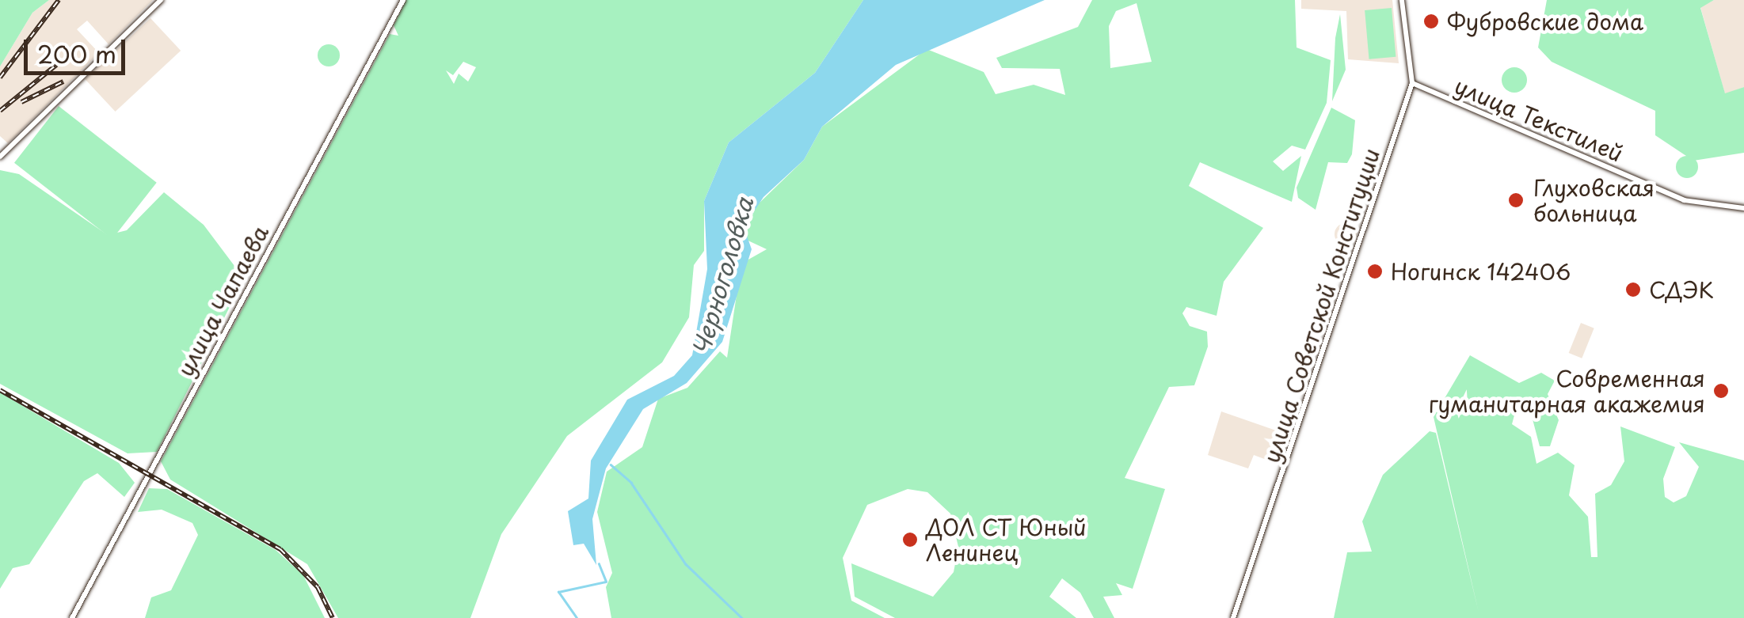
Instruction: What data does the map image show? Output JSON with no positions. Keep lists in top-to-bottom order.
{
  "streets": {
    "street": ["улица Текстилей", "улица Чапаева", "улица Советской Конституции"]
  },
  "crossings": [
    ["улица Текстилей", "улица Советской Конституции"]
  ],
  "water": ["Черноголовка"],
  "places": [
    "Фубровские дома",
    "Глуховская больница",
    "Ногинск 142406",
    "СДЭК",
    "Современная гуманитарная акажемия",
    "ДОЛ СТ Юный Ленинец"
  ],
  "scale_bar": "200 m"
}
